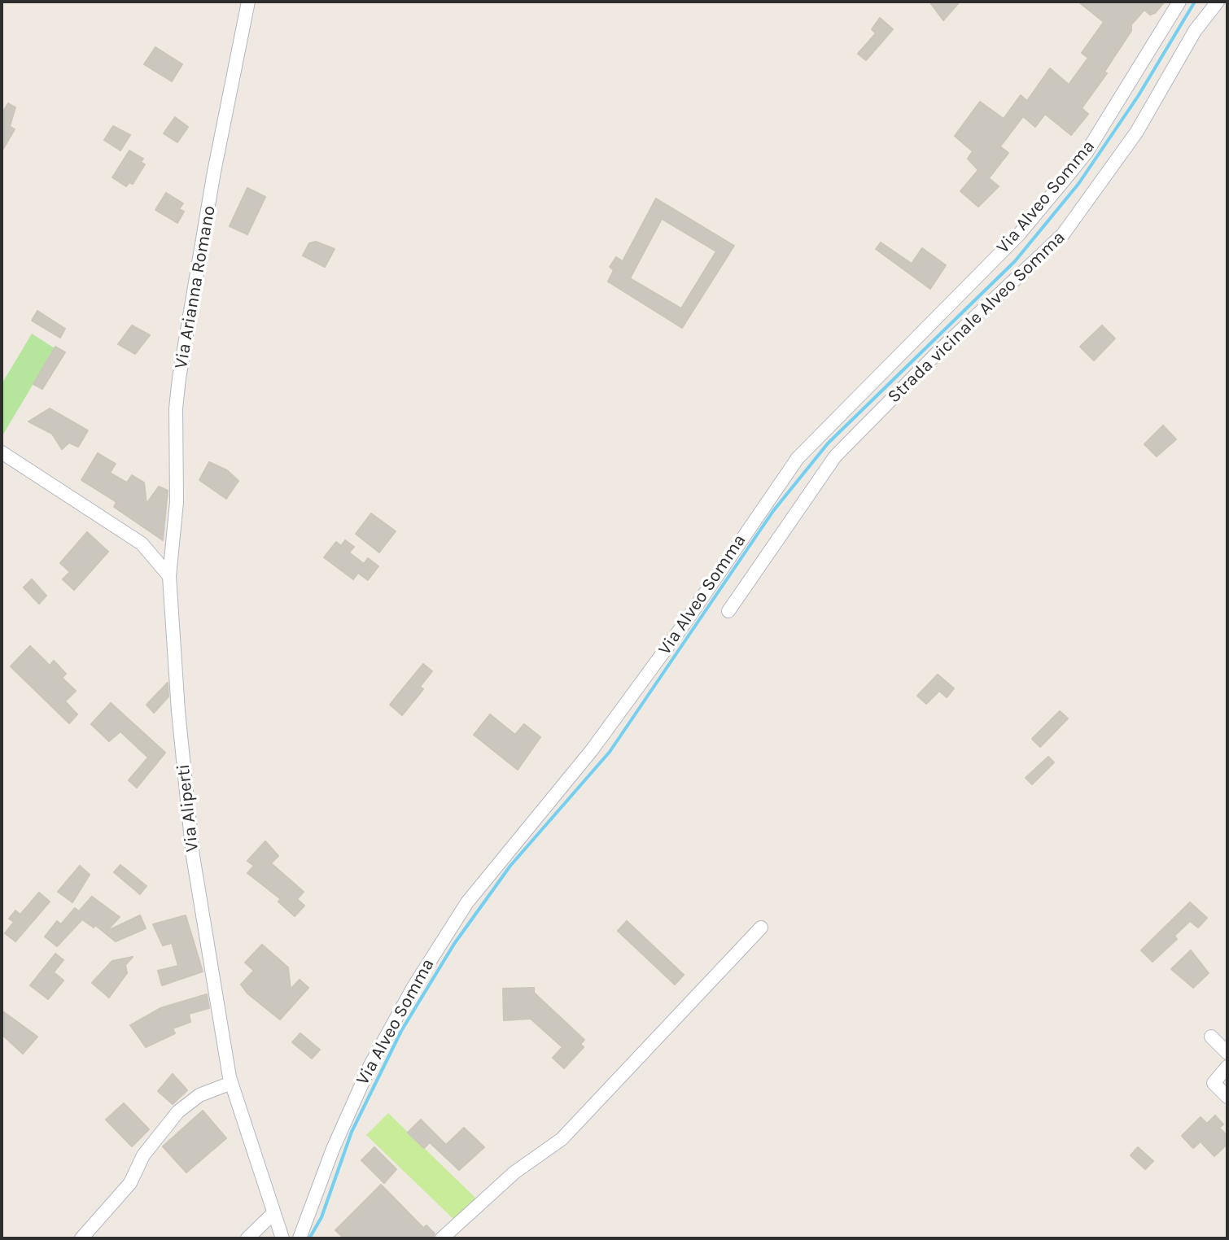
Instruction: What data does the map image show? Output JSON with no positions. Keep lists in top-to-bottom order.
{
  "streets": {
    "street": [
      "Via Alveo Somma",
      "Via Arianna Romano",
      "Strada vicinale Alveo Somma",
      "Via Aliperti"
    ]
  },
  "crossings": [
    ["Via Arianna Romano", "Via Aliperti"]
  ]
}
